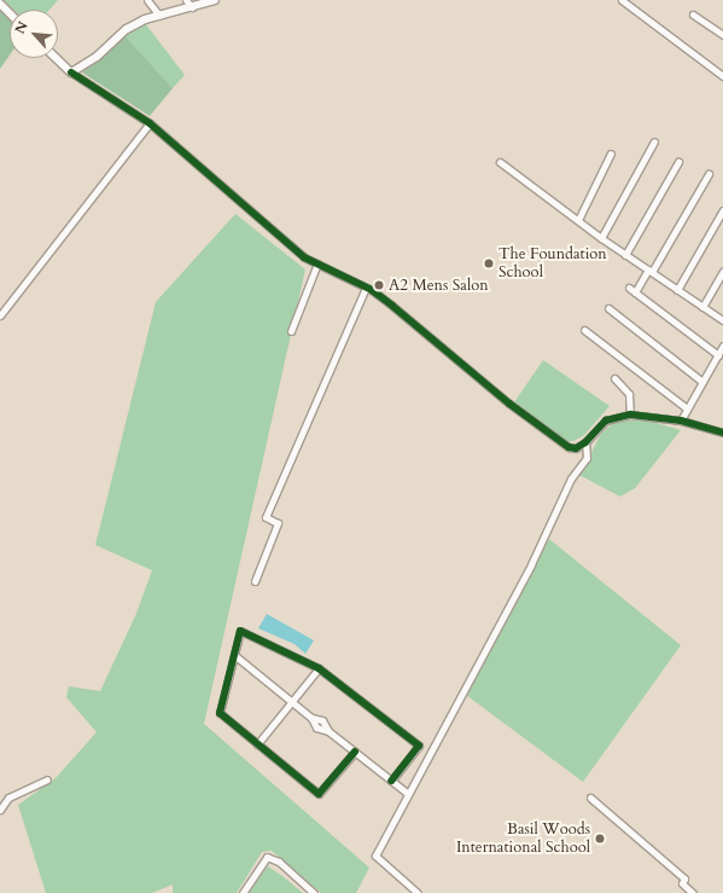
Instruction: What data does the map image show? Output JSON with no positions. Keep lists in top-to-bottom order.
{
  "places": ["The Foundation School", "A2 Mens Salon", "Basil Woods International School"],
  "north": "top left"
}
